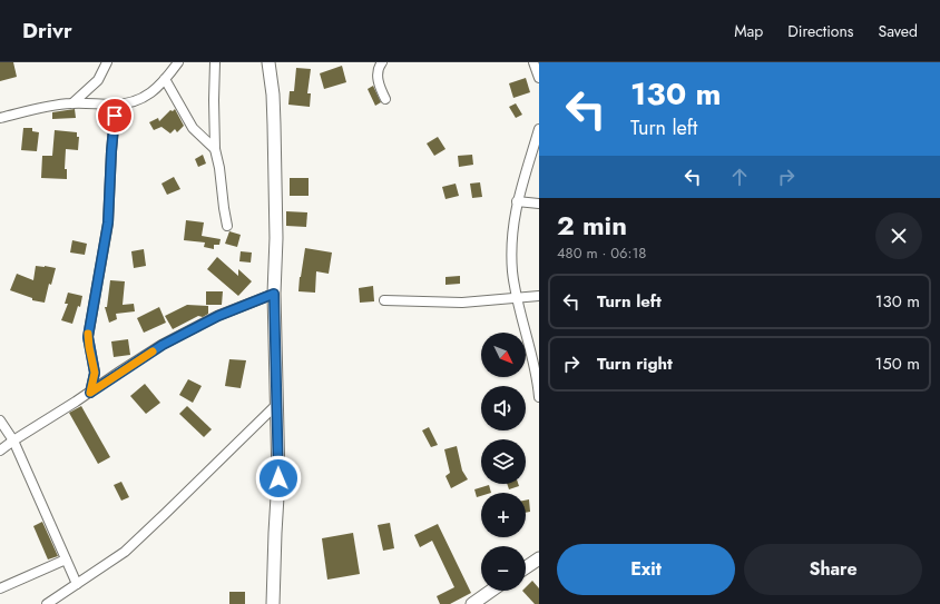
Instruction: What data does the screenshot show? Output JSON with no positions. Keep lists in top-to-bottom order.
{
  "north": "bottom right",
  "page": {
    "header": "Drivr",
    "nav": ["Map", "Directions", "Saved"],
    "turn": ["130 m", "Turn left"],
    "heading": ["2 min", "480 m · 06:18"],
    "list": [
      {
        "name": "Turn left",
        "value": "130 m"
      },
      {
        "name": "Turn right",
        "value": "150 m"
      }
    ],
    "map_buttons": ["+", "−"],
    "buttons": ["Exit", "Share"]
  }
}
